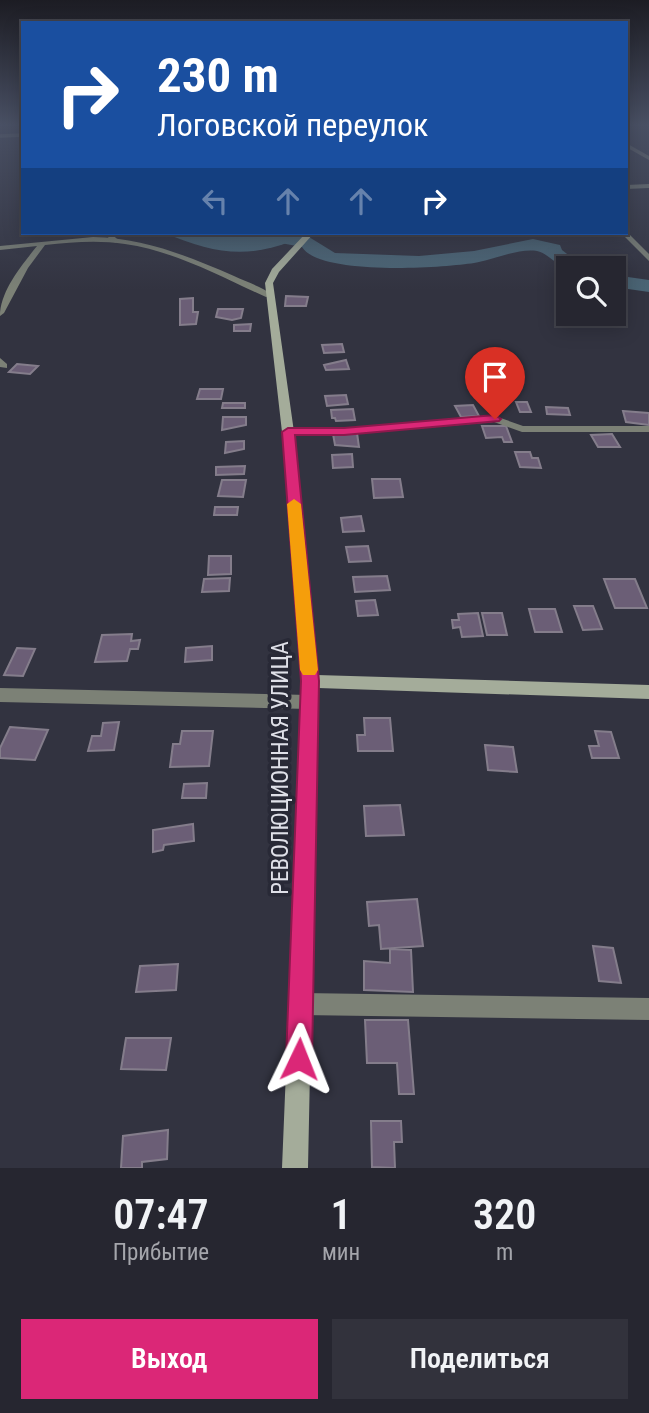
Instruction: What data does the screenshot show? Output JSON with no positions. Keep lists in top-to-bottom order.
{
  "streets": {
    "main road": ["РЕВОЛЮЦИОННАЯ УЛИЦА"]
  },
  "page": {
    "turn": ["230 m", "Логовской переулок"],
    "eta": [
      "07:47",
      "Прибытие",
      "1",
      "мин",
      "320",
      "m"
    ],
    "buttons": ["Выход", "Поделиться"]
  }
}
